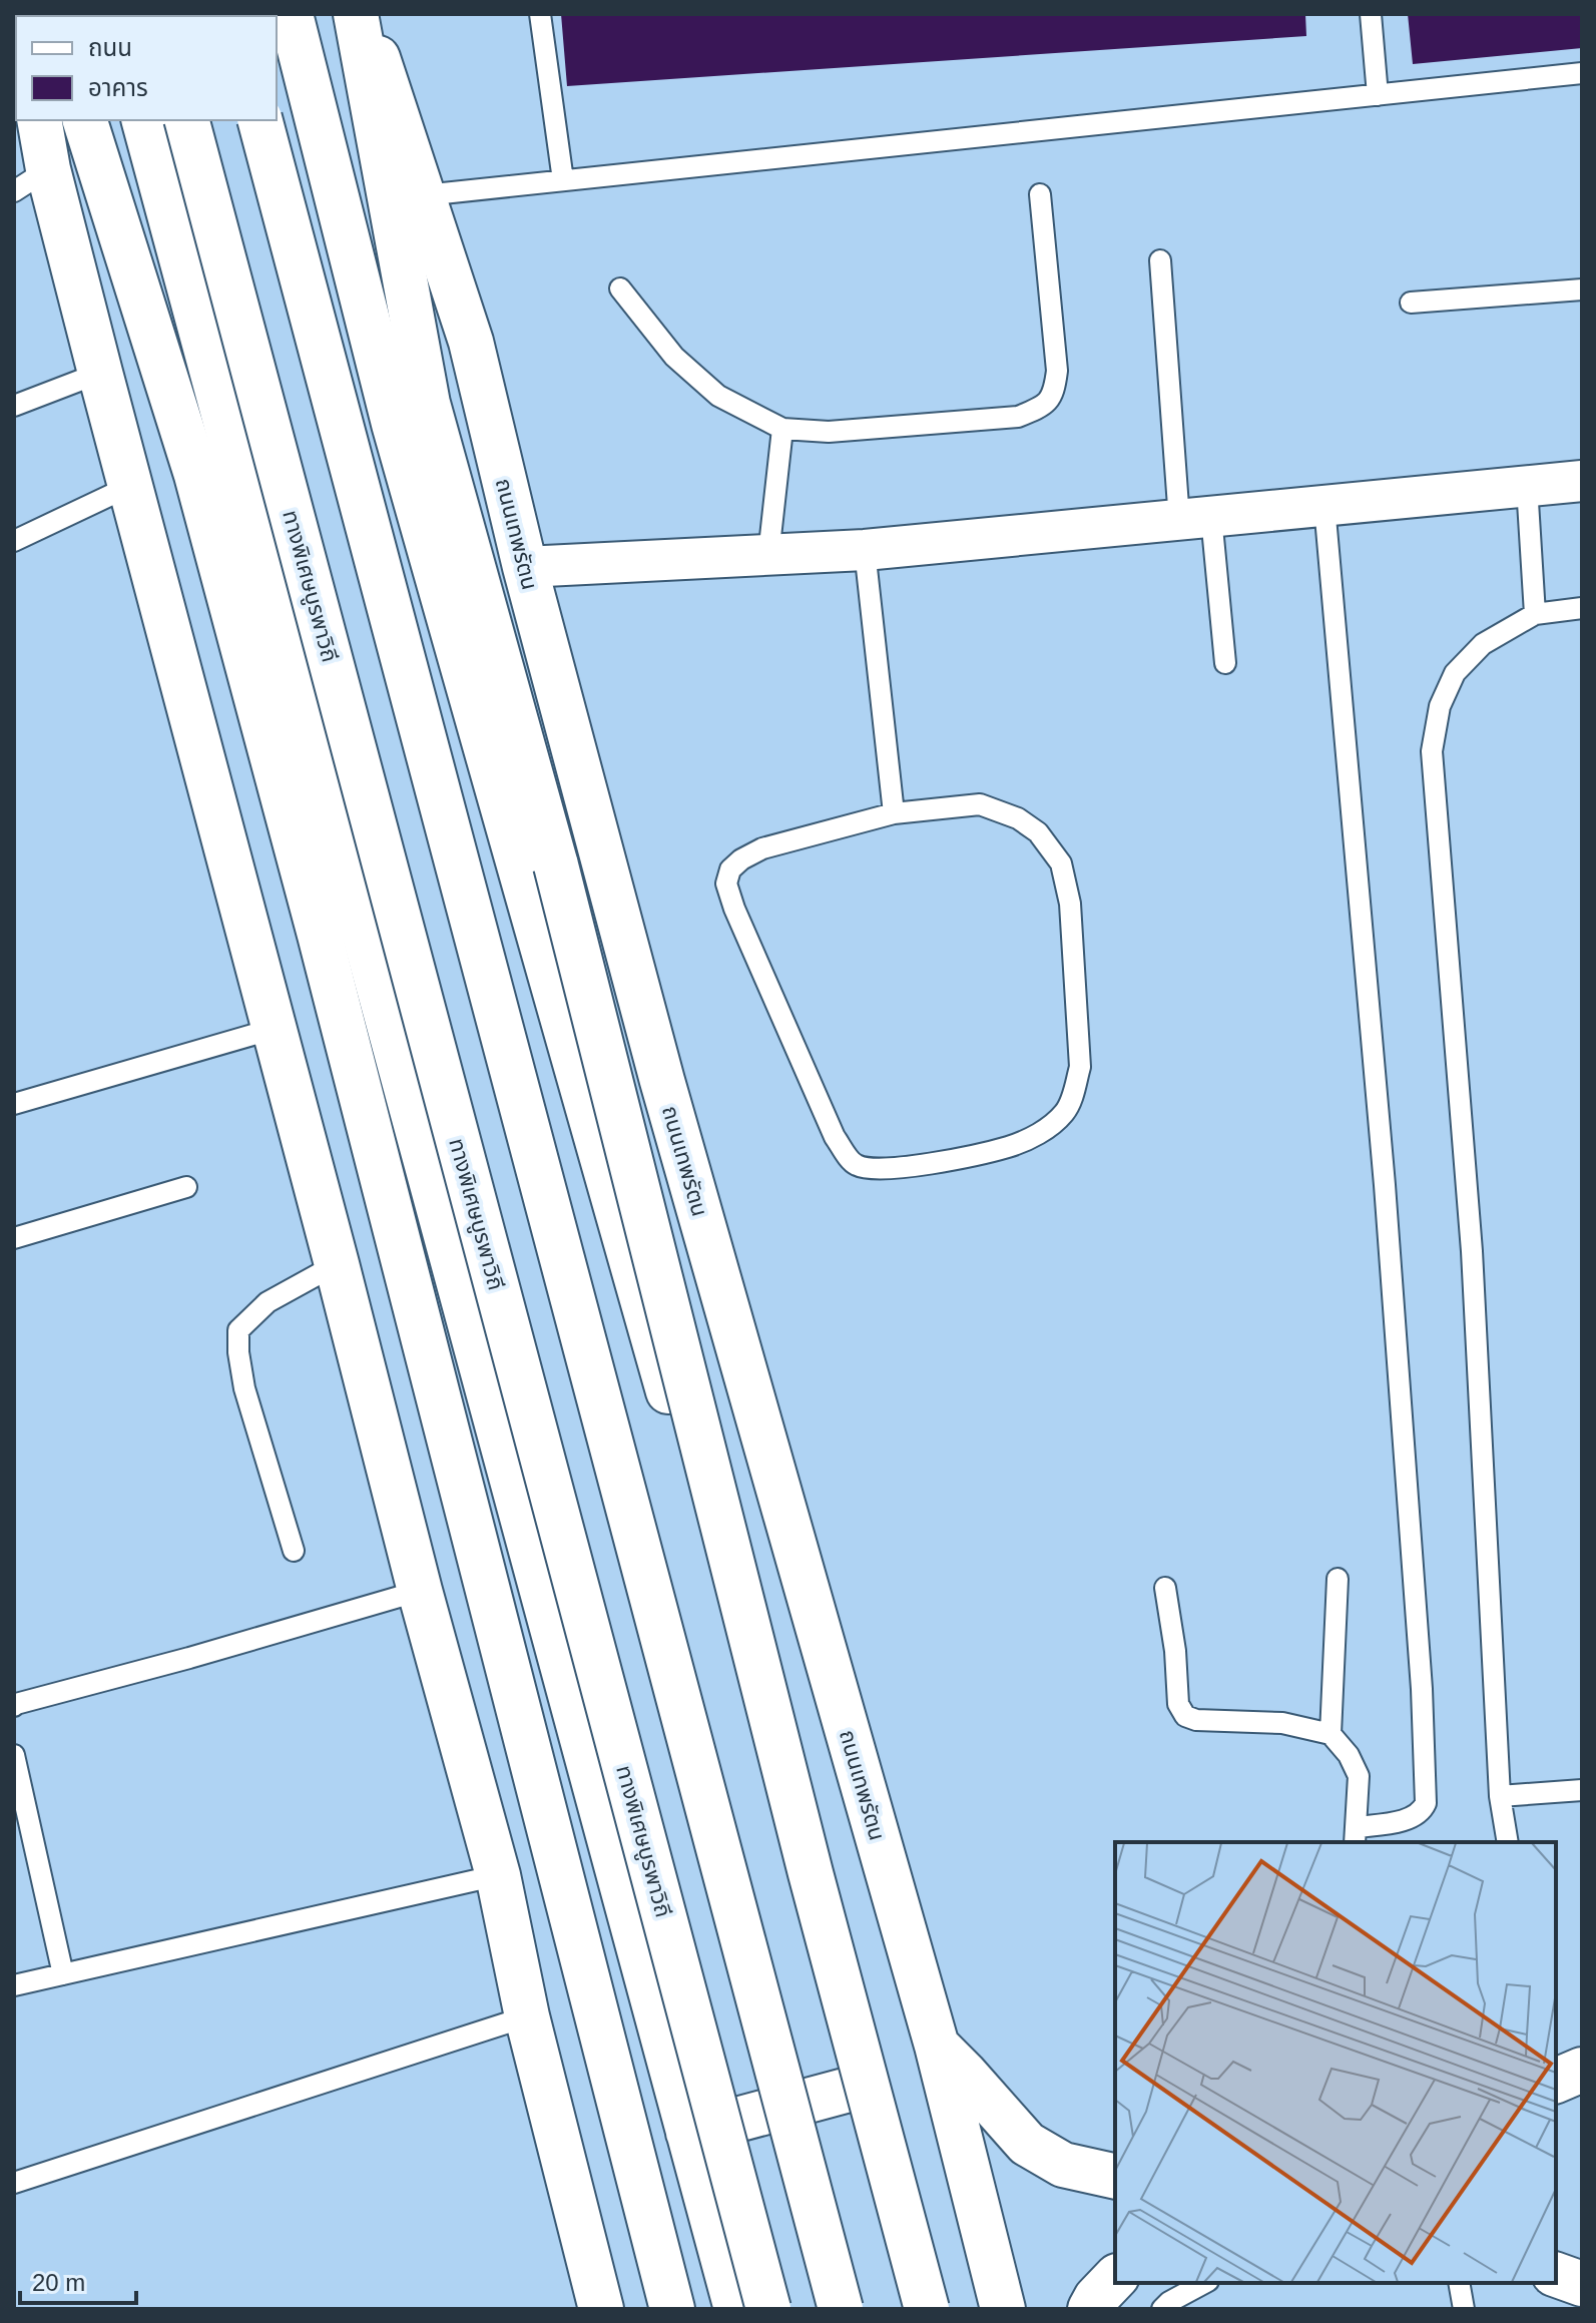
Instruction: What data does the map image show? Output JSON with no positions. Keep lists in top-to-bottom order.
{
  "streets": {
    "main road": ["ถนนเทพรัตน", "ทางพิเศษบูรพาวิถี"]
  },
  "legend": ["ถนน", "อาคาร"],
  "scale_bar": "20 m"
}
